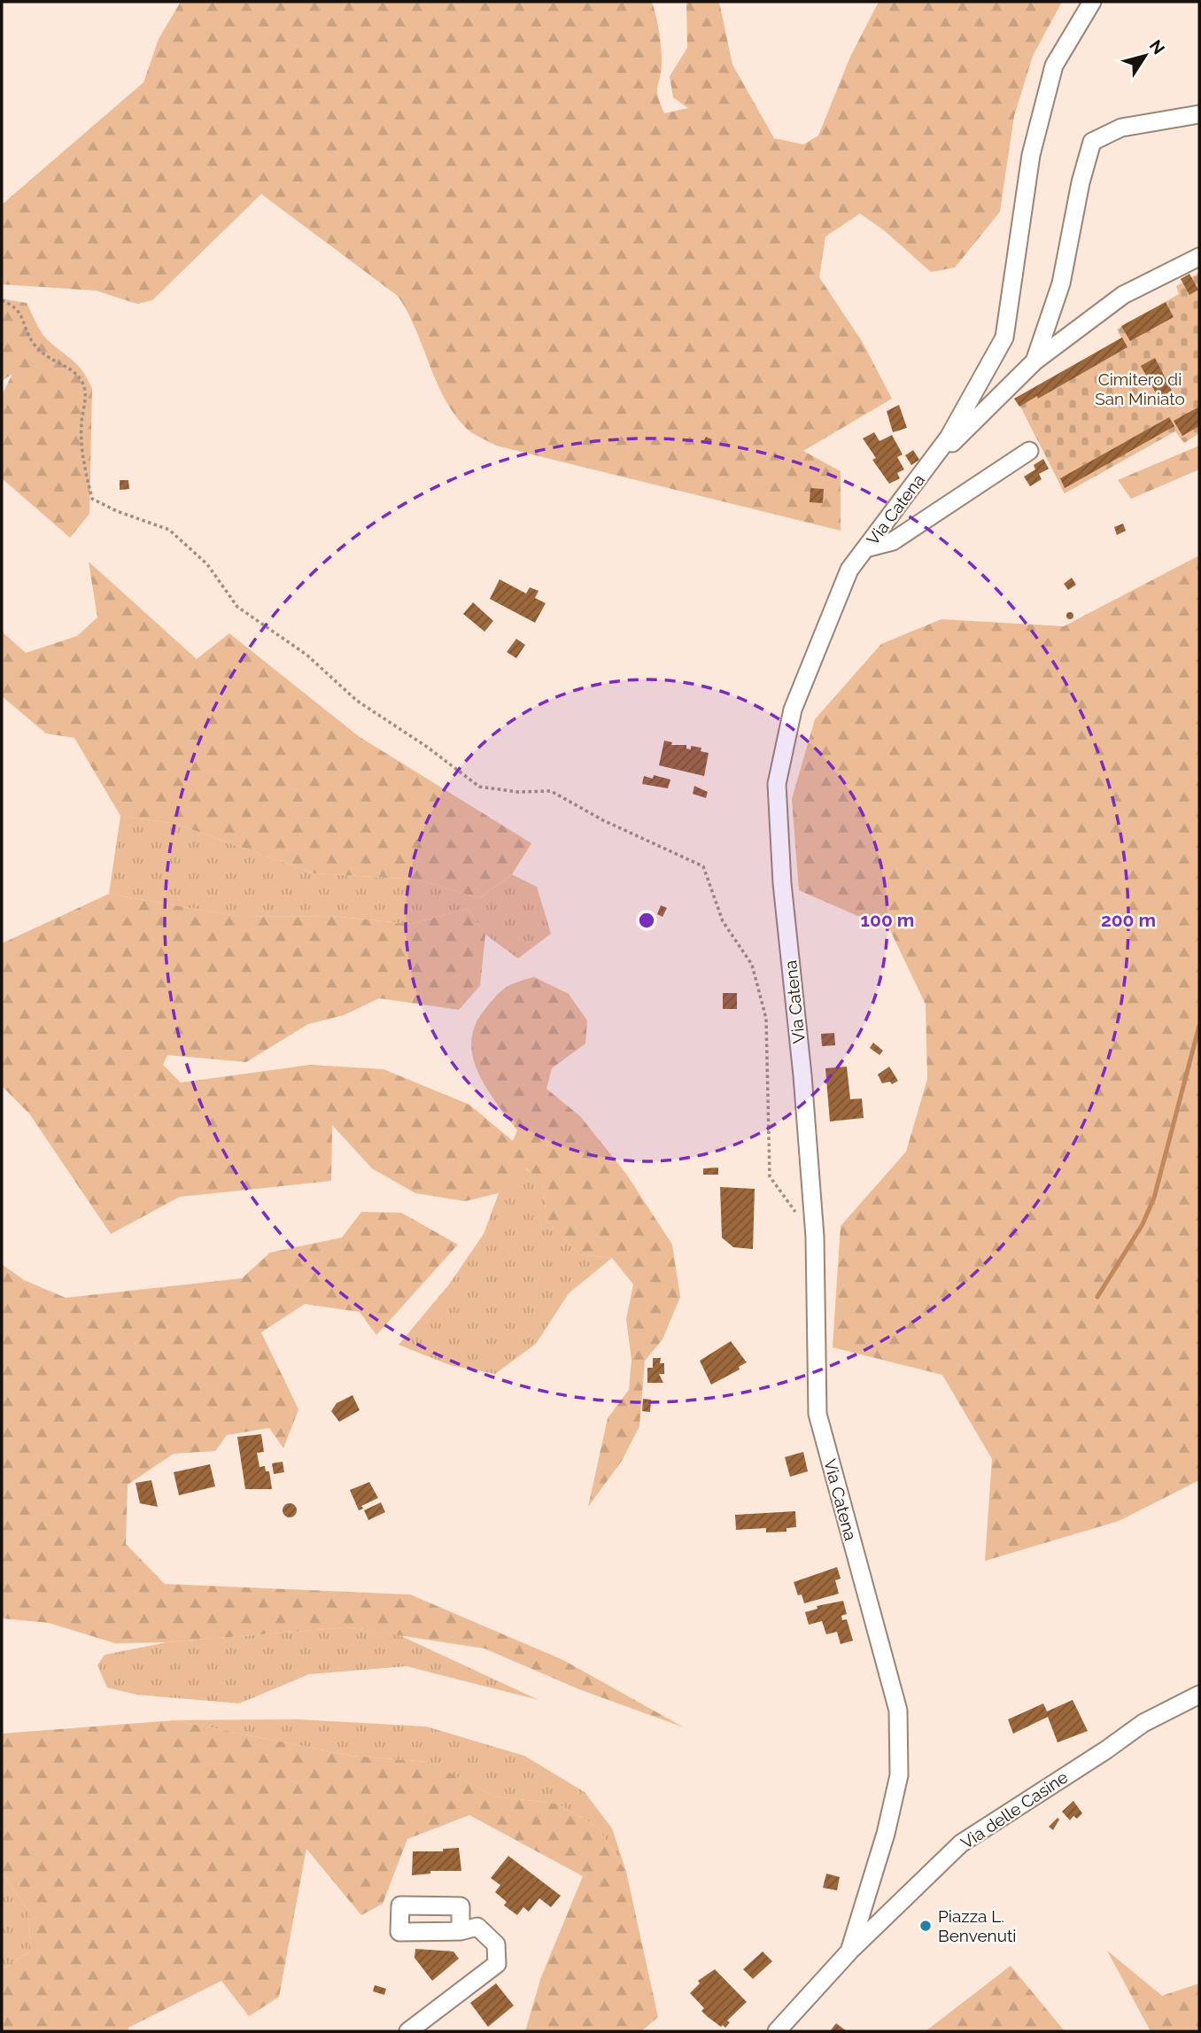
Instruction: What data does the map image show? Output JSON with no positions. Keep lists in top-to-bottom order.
{
  "streets": {
    "street": ["Via Catena", "Via delle Casine"]
  },
  "crossings": [
    ["Via Catena", "Via delle Casine"]
  ],
  "parks": ["Cimitero di San Miniato"],
  "places": ["Piazza L. Benvenuti"],
  "north": "top right",
  "rings": ["100 m", "200 m"]
}
